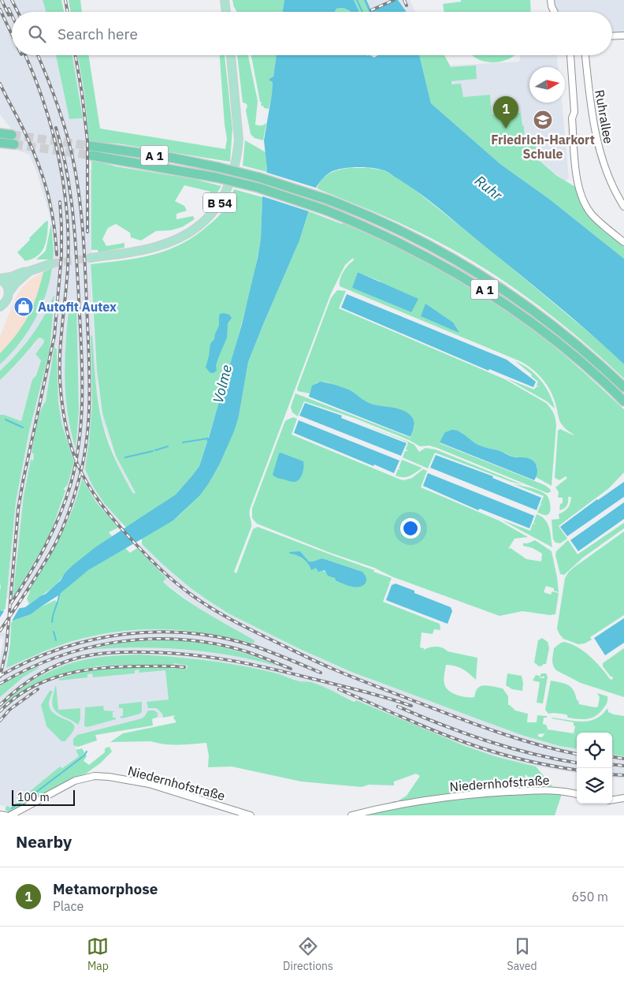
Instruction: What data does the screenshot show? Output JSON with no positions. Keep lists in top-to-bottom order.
{
  "streets": {
    "highway": ["A 1"],
    "main road": ["B 54"],
    "street": ["Ruhrallee", "Niedernhofstraße"]
  },
  "water": ["Ruhr", "Volme"],
  "places": {
    "school or university": ["Friedrich-Harkort Schule"],
    "shop": ["Autofit Autex"]
  },
  "scale_bar": "100 m",
  "north": "right",
  "page": {
    "search": "Search here",
    "pins": "1",
    "scale": "100 m",
    "heading": "Nearby",
    "list": [
      {
        "mark": "1",
        "name": "Metamorphose",
        "note": "Place",
        "value": "650 m"
      }
    ],
    "nav": ["Map", "Directions", "Saved"]
  }
}
